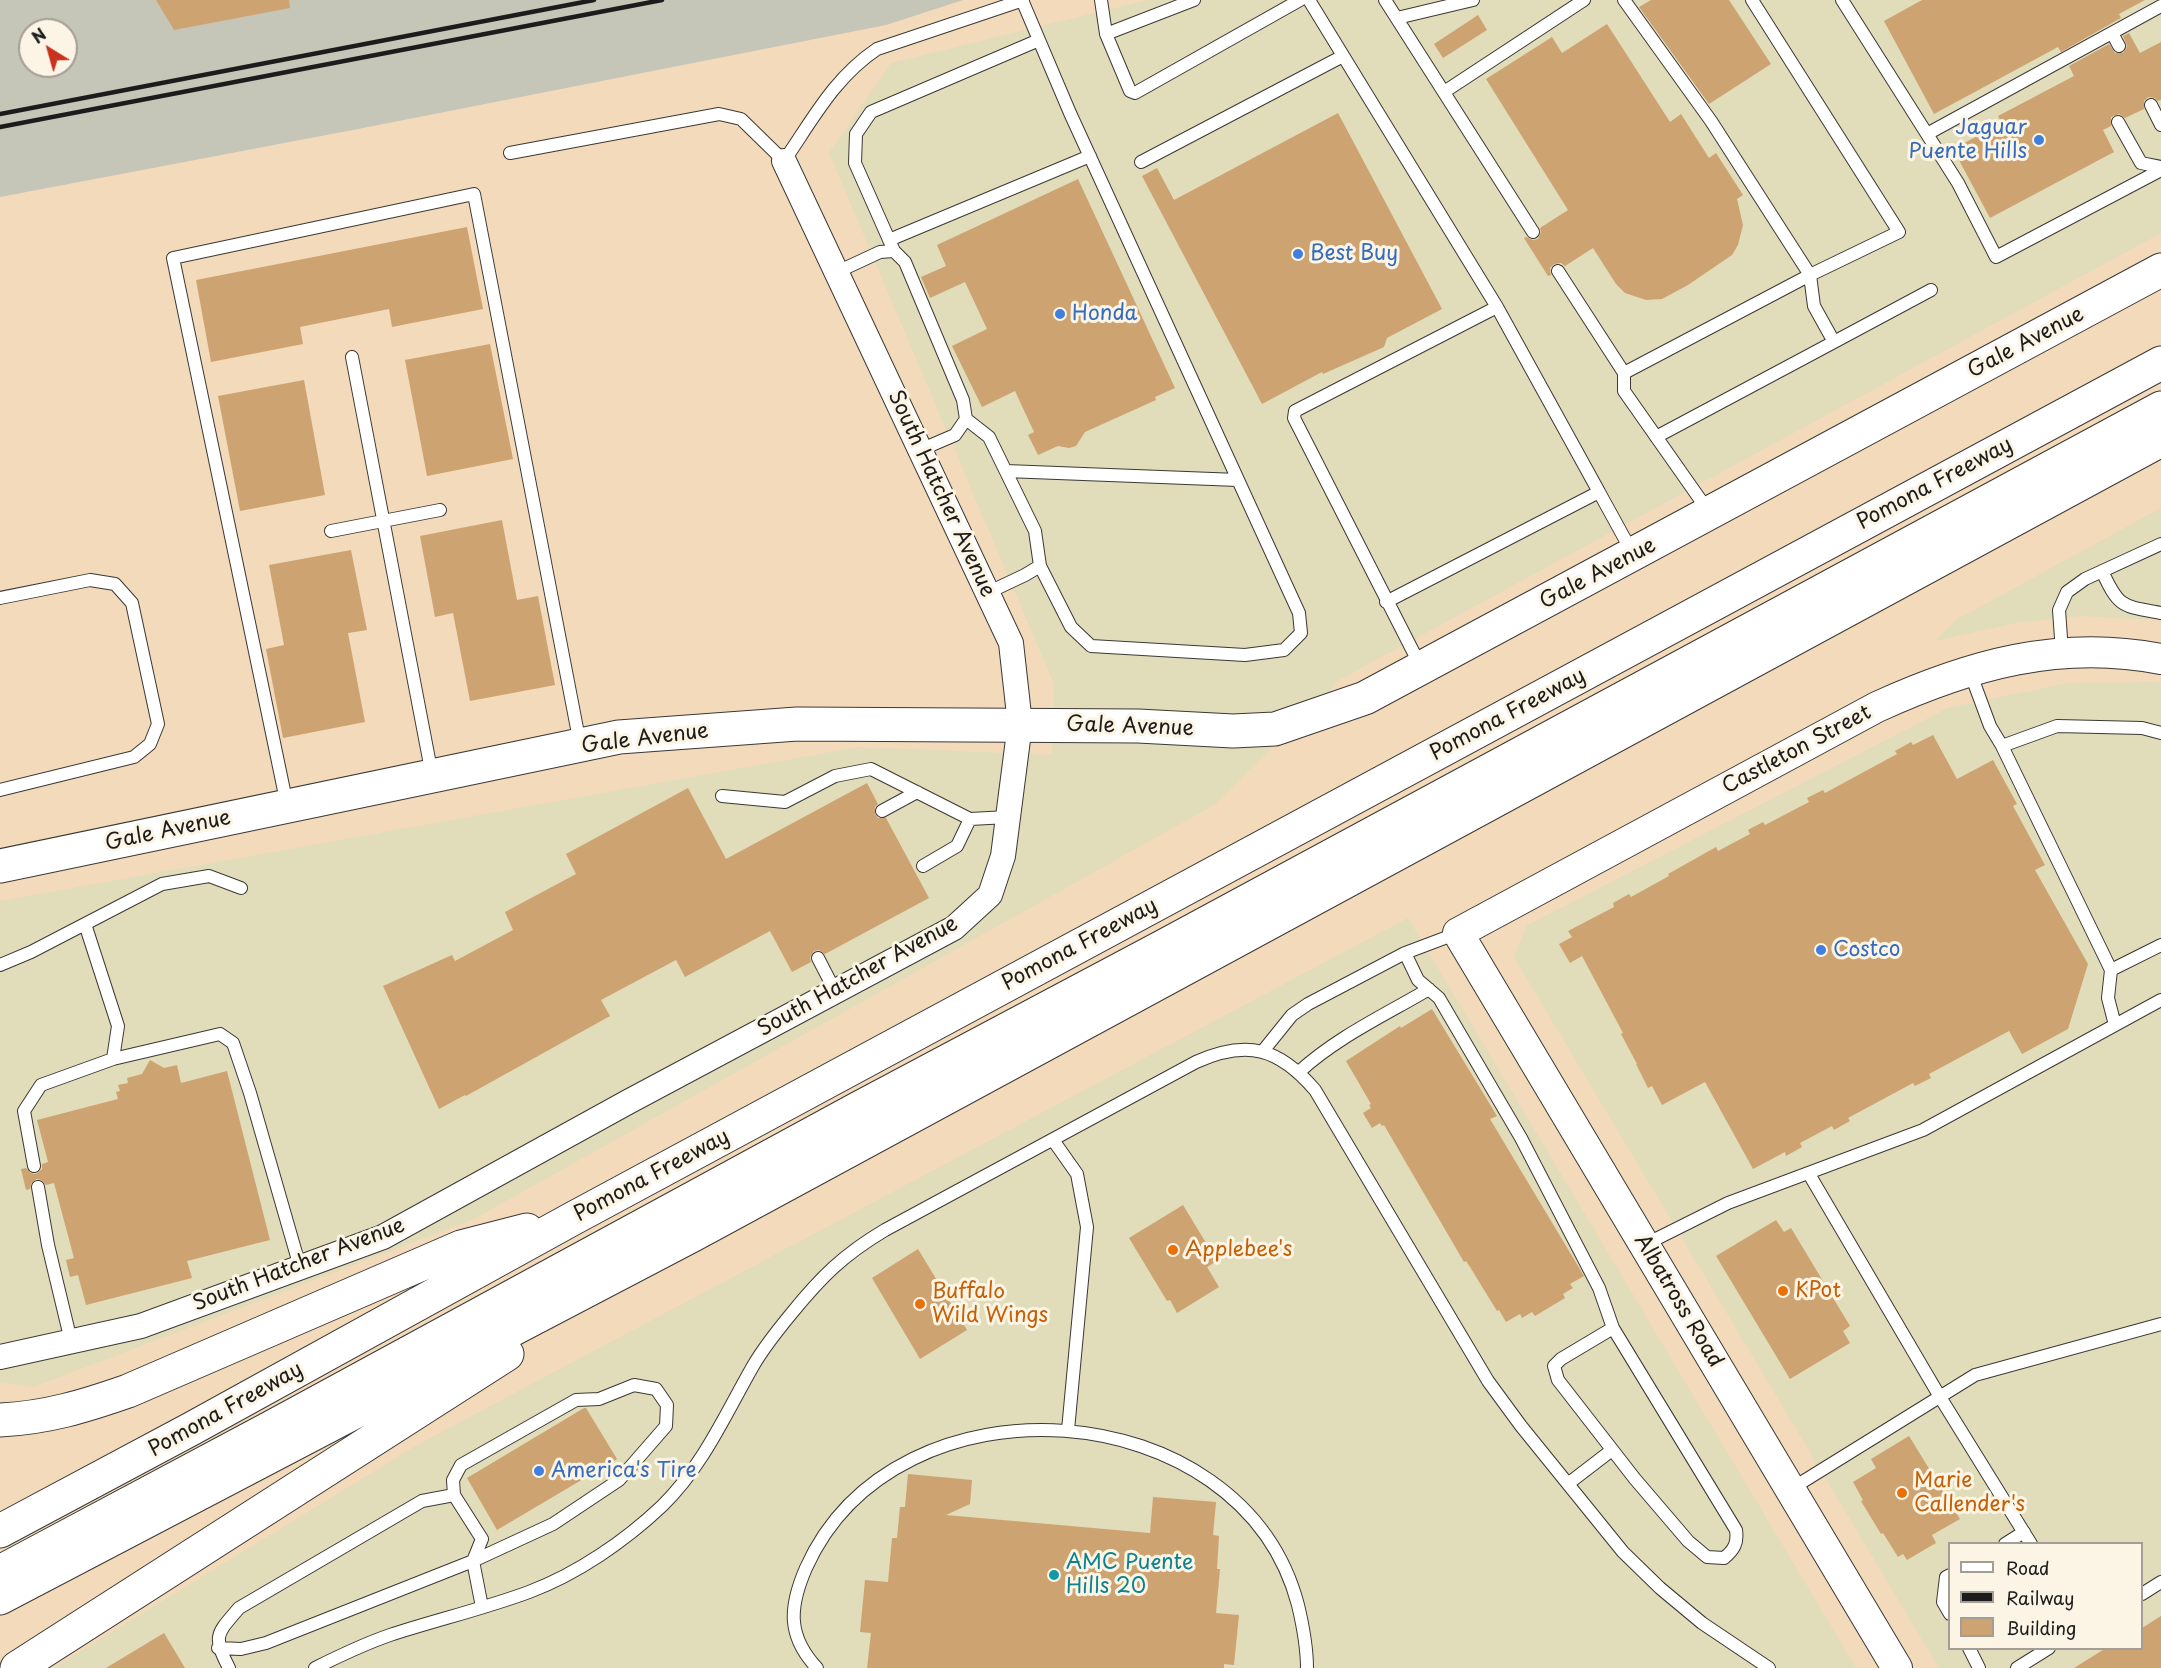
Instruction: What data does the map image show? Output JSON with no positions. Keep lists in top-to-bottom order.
{
  "streets": {
    "main road": ["Gale Avenue", "Pomona Freeway"],
    "street": ["South Hatcher Avenue", "Castleton Street", "Albatross Road"]
  },
  "crossings": [
    ["Gale Avenue", "South Hatcher Avenue"],
    ["Castleton Street", "Albatross Road"]
  ],
  "places": [
    "Jaguar Puente Hills",
    "Best Buy",
    "Honda",
    "Costco",
    "Applebee's",
    "KPot",
    "Buffalo Wild Wings",
    "America's Tire",
    "Marie Callender's",
    "AMC Puente Hills 20"
  ],
  "legend": ["Road", "Railway", "Building"],
  "north": "top left"
}
